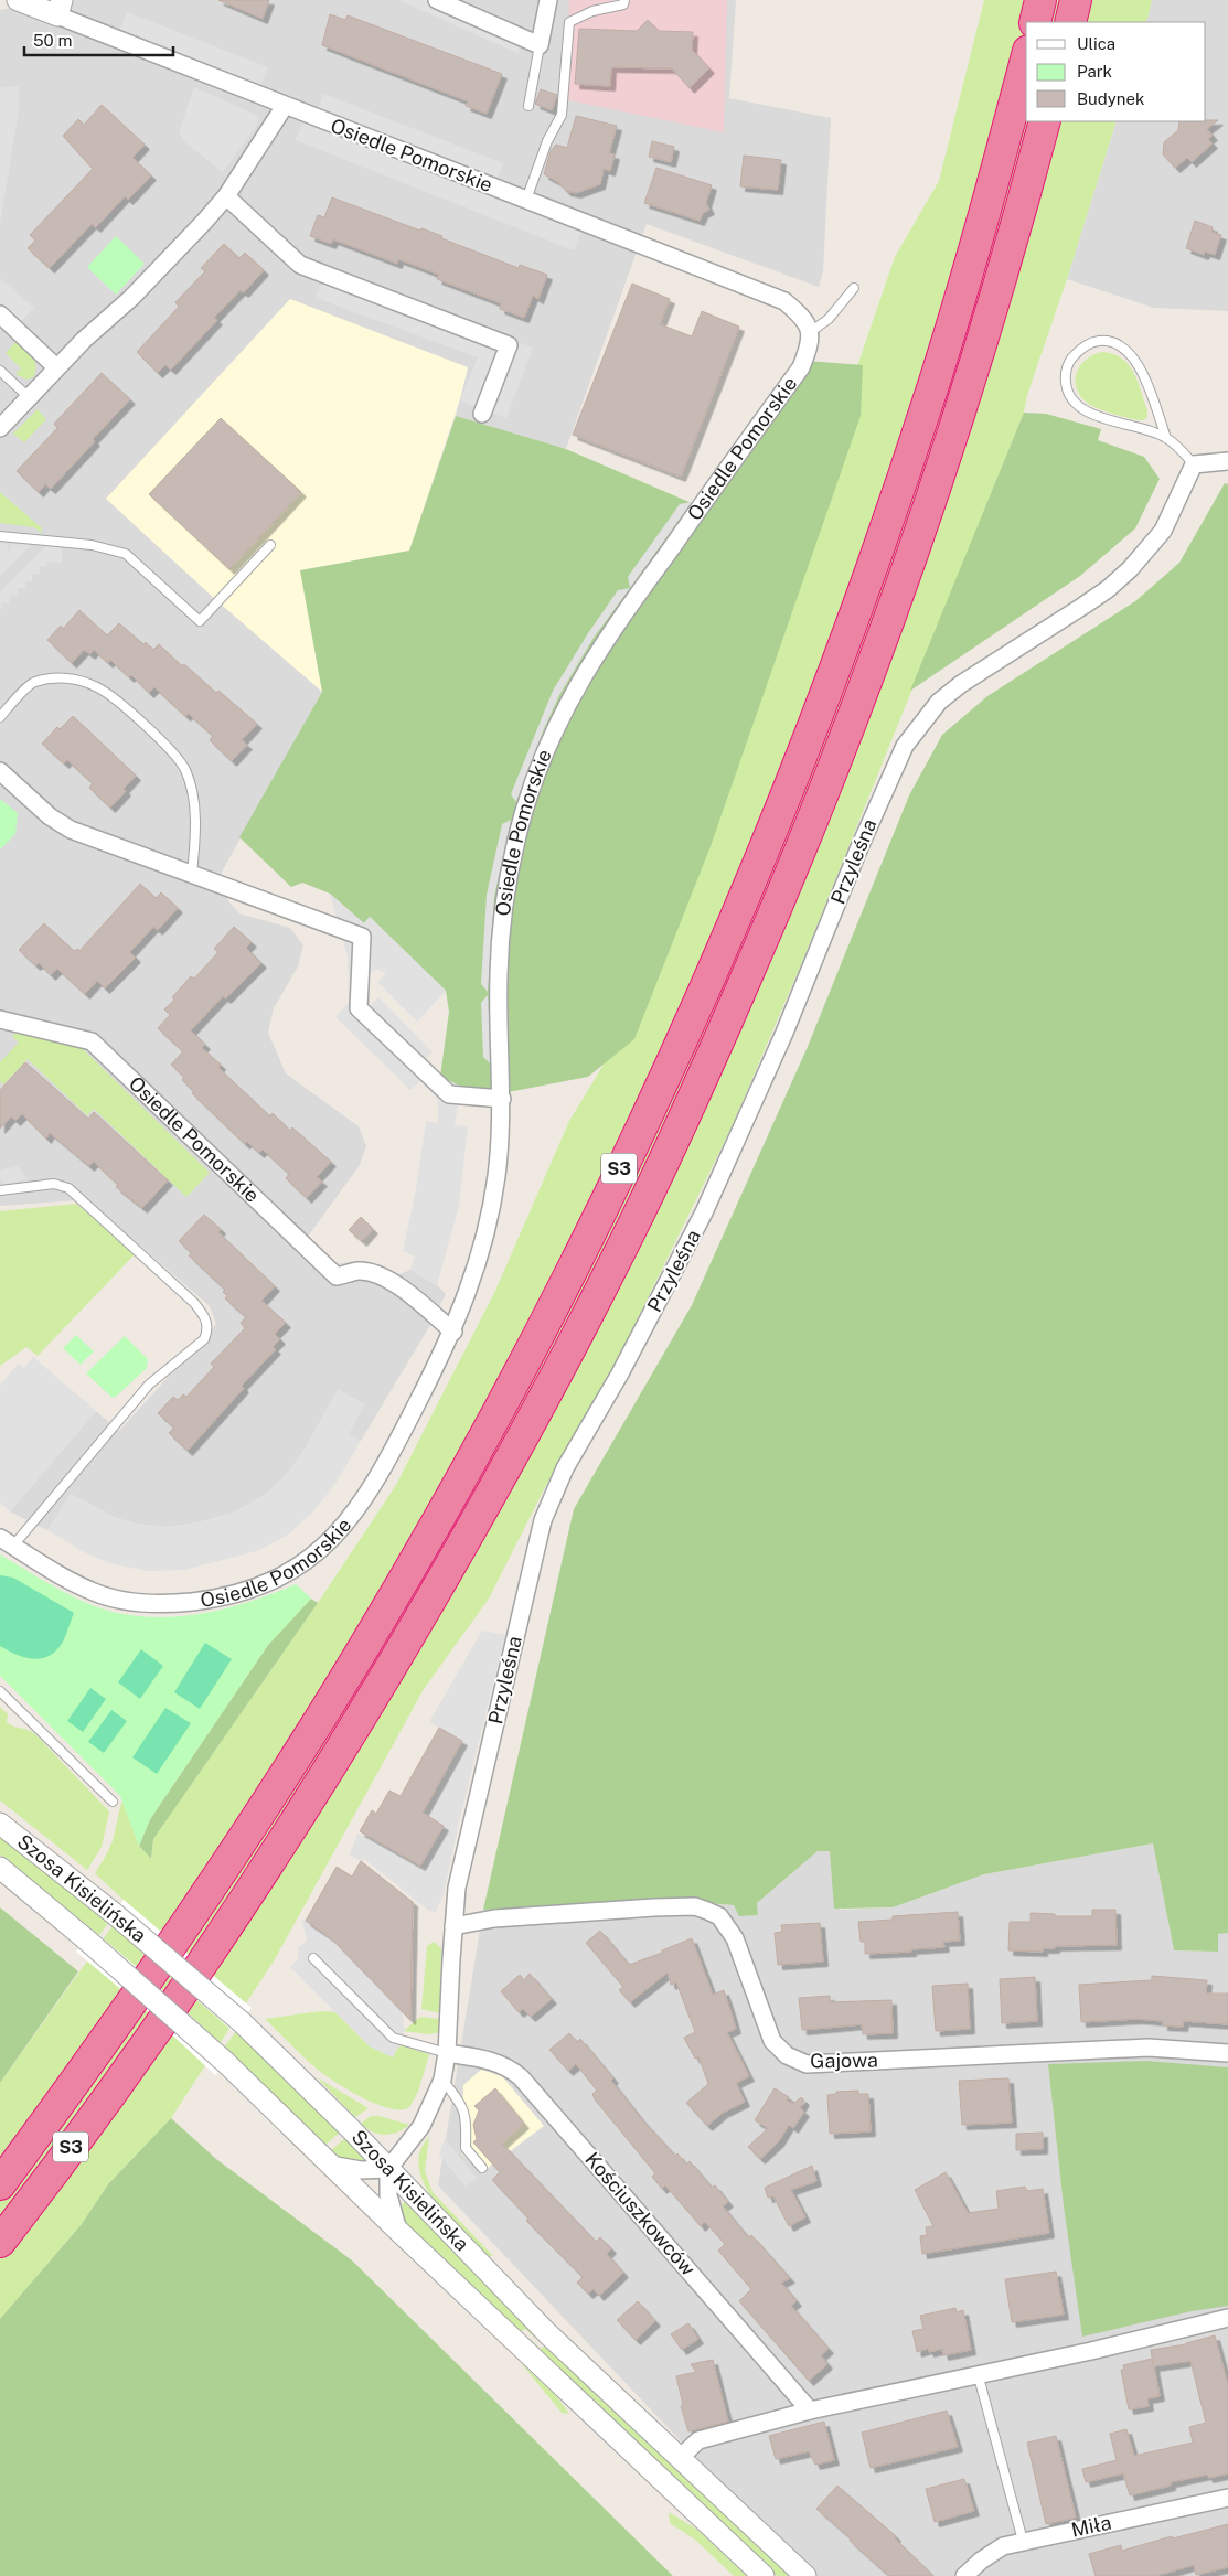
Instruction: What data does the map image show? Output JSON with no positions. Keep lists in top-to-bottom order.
{
  "streets": {
    "highway": ["S3"],
    "street": [
      "Osiedle Pomorskie",
      "Przyleśna",
      "Szosa Kisielińska",
      "Gajowa",
      "Kościuszkowców",
      "Miła"
    ]
  },
  "crossings": [
    ["Przyleśna", "Szosa Kisielińska"],
    ["Przyleśna", "Gajowa"],
    ["Przyleśna", "Kościuszkowców"]
  ],
  "legend": ["Ulica", "Park", "Budynek"],
  "scale_bar": "50 m"
}
